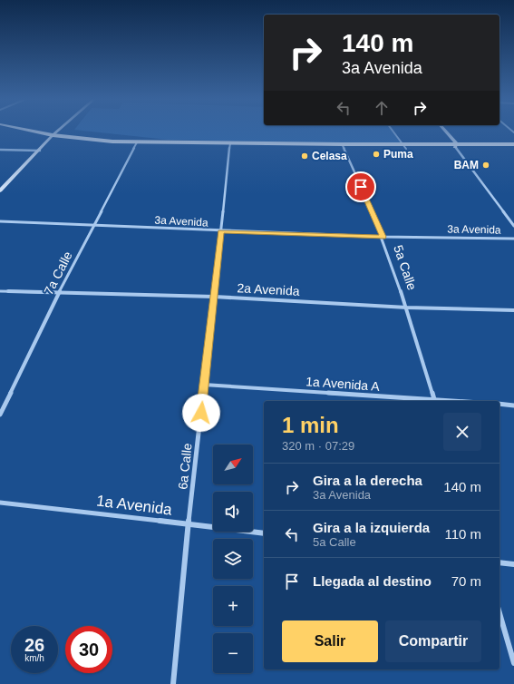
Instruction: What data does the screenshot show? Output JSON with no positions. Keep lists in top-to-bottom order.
{
  "streets": {
    "street": [
      "3a Avenida",
      "5a Calle",
      "7a Calle",
      "2a Avenida",
      "1a Avenida A",
      "6a Calle",
      "1a Avenida"
    ]
  },
  "crossings": [
    ["3a Avenida", "5a Calle"],
    ["3a Avenida", "7a Calle"],
    ["3a Avenida", "6a Calle"],
    ["5a Calle", "2a Avenida"],
    ["5a Calle", "1a Avenida A"],
    ["7a Calle", "2a Avenida"],
    ["2a Avenida", "6a Calle"],
    ["1a Avenida A", "6a Calle"],
    ["6a Calle", "1a Avenida"]
  ],
  "places": ["Puma", "Celasa", "BAM"],
  "north": "top right",
  "page": {
    "turn": ["140 m", "3a Avenida"],
    "heading": ["1 min", "320 m · 07:29"],
    "map_buttons": ["+", "−"],
    "list": [
      {
        "name": "Gira a la derecha",
        "note": "3a Avenida",
        "value": "140 m"
      },
      {
        "name": "Gira a la izquierda",
        "note": "5a Calle",
        "value": "110 m"
      },
      {
        "name": "Llegada al destino",
        "value": "70 m"
      }
    ],
    "buttons": ["Salir", "Compartir"],
    "speed": "26 km/h",
    "limit": "30"
  }
}
